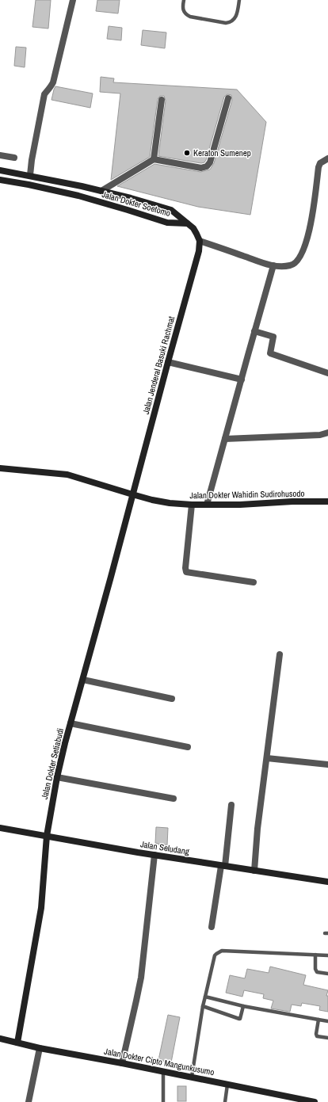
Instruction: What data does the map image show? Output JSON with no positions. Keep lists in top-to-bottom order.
{
  "streets": {
    "street": [
      "Jalan Dokter Soetomo",
      "Jalan Jenderal Basuki Rachmat",
      "Jalan Dokter Wahidin Sudirohusodo",
      "Jalan Dokter Setiabudi",
      "Jalan Seludang",
      "Jalan Dokter Cipto Mangunkusumo"
    ]
  },
  "crossings": [
    ["Jalan Jenderal Basuki Rachmat", "Jalan Dokter Wahidin Sudirohusodo"],
    ["Jalan Jenderal Basuki Rachmat", "Jalan Dokter Setiabudi"],
    ["Jalan Dokter Wahidin Sudirohusodo", "Jalan Dokter Setiabudi"],
    ["Jalan Dokter Setiabudi", "Jalan Seludang"],
    ["Jalan Dokter Setiabudi", "Jalan Dokter Cipto Mangunkusumo"]
  ],
  "places": ["Keraton Sumenep"]
}
